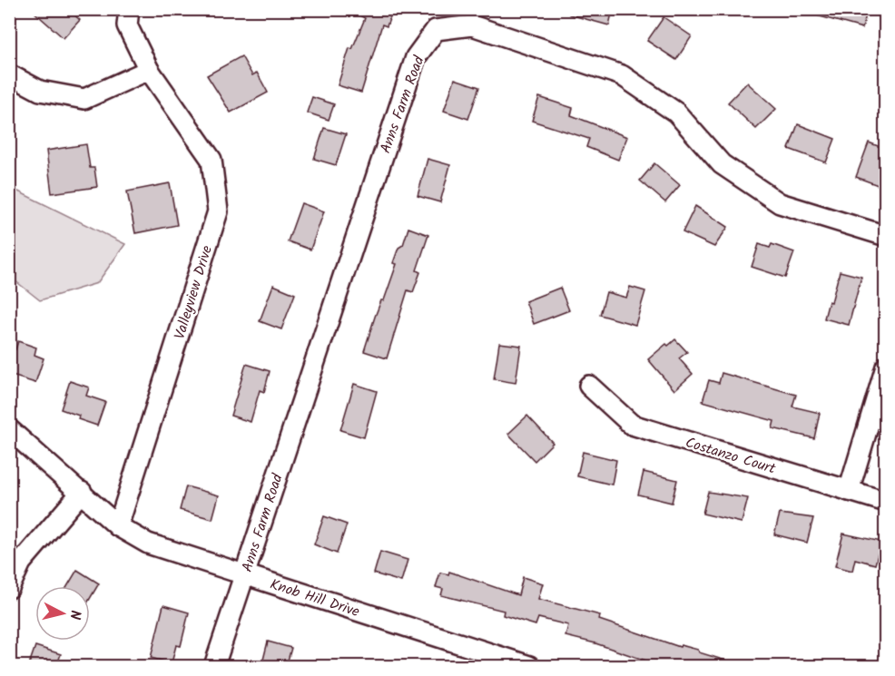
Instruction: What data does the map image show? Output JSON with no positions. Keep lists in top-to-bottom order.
{
  "streets": {
    "street": [
      "Anns Farm Road",
      "Valleyview Drive",
      "Costanzo Court",
      "Knob Hill Drive"
    ]
  },
  "crossings": [
    ["Anns Farm Road", "Knob Hill Drive"],
    ["Valleyview Drive", "Knob Hill Drive"]
  ],
  "north": "right"
}
